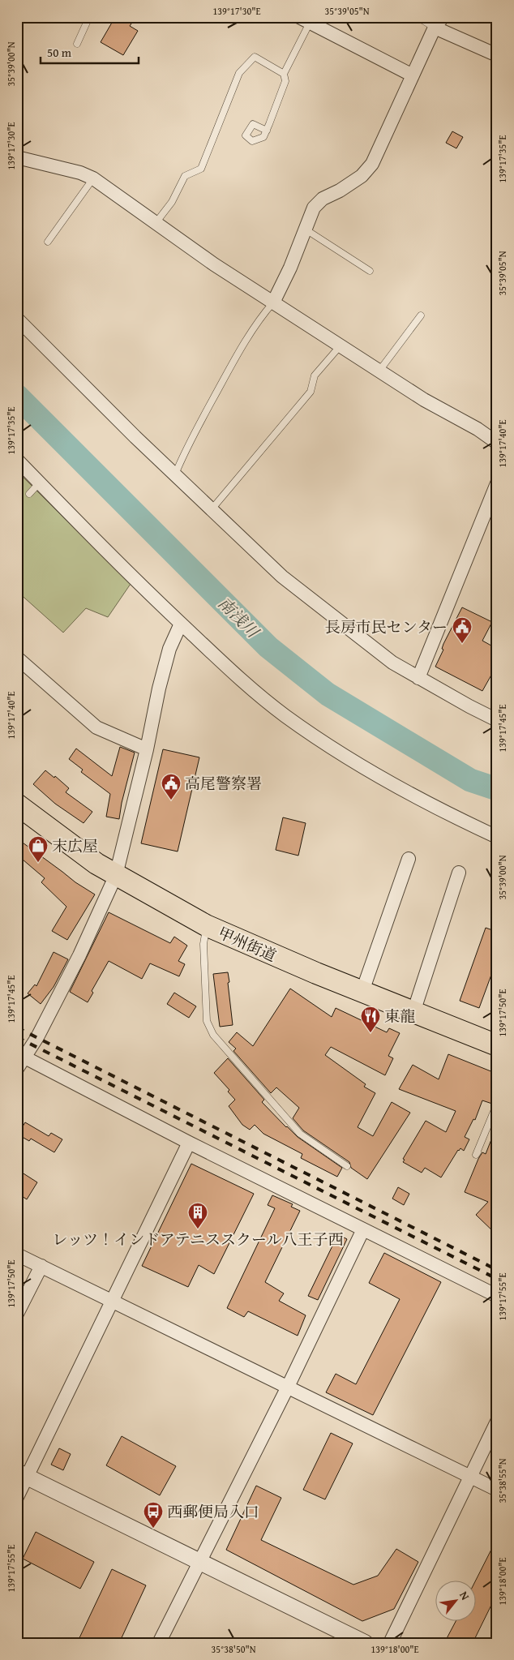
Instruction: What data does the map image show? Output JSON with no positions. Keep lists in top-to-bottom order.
{
  "streets": {
    "highway": ["甲州街道"]
  },
  "water": ["南浅川"],
  "places": {
    "public building": ["長房市民センター", "高尾警察署"],
    "shop": ["末広屋"],
    "restaurant": ["東龍"],
    "building": ["レッツ！インドアテニススクール八王子西"],
    "bus stop": ["西郵便局入口"]
  },
  "scale_bar": "50 m",
  "north": "top right",
  "coordinates": [
    "139°17'30\"E",
    "35°39'05\"N",
    "35°39'00\"N",
    "139°17'35\"E",
    "139°17'40\"E",
    "139°17'45\"E",
    "139°17'50\"E",
    "139°17'55\"E",
    "35°38'55\"N",
    "139°18'00\"E",
    "35°38'50\"N"
  ]
}
